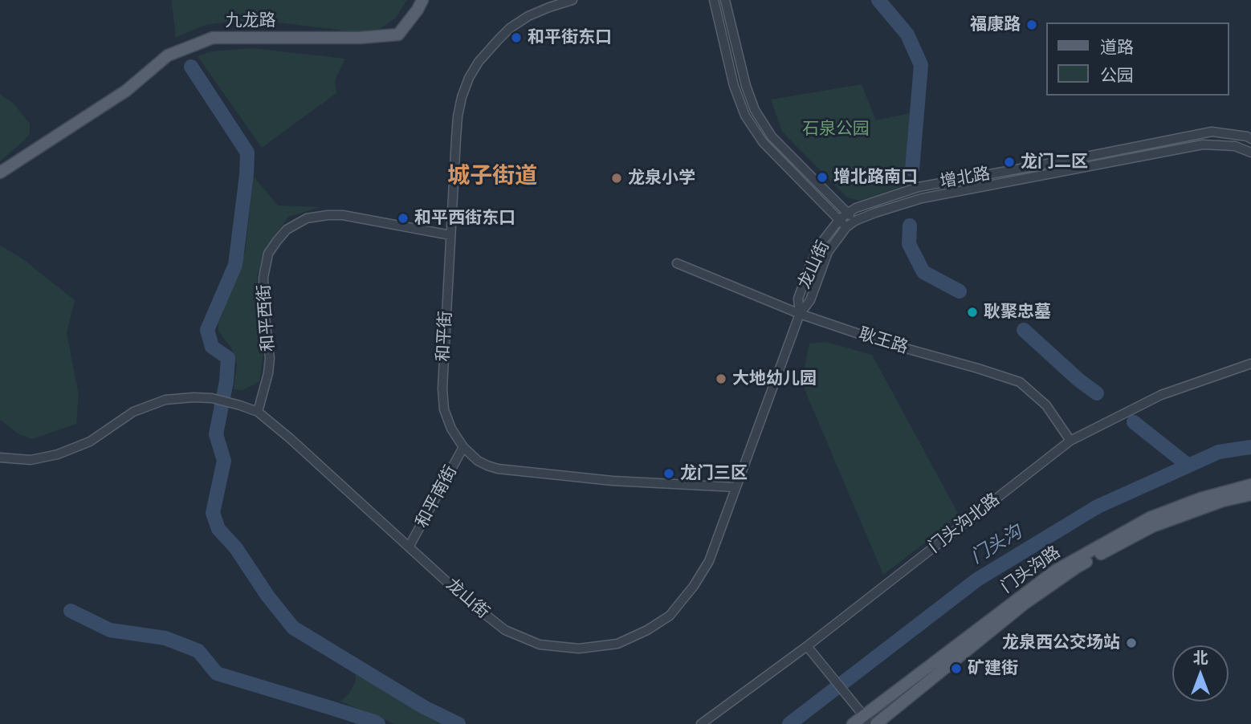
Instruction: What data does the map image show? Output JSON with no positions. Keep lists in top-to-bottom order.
{
  "streets": {
    "main road": ["九龙路", "门头沟路"],
    "street": [
      "增北路",
      "龙山街",
      "和平西街",
      "和平街",
      "耿王路",
      "和平南街",
      "门头沟北路"
    ]
  },
  "crossings": [
    ["增北路", "龙山街"],
    ["龙山街", "和平西街"],
    ["龙山街", "和平街"],
    ["龙山街", "耿王路"],
    ["龙山街", "和平南街"],
    ["和平西街", "和平街"],
    ["和平街", "和平南街"],
    ["耿王路", "门头沟北路"]
  ],
  "districts": ["城子街道"],
  "water": ["门头沟"],
  "parks": ["石泉公园"],
  "places": [
    "福康路",
    "和平街东口",
    "龙门二区",
    "增北路南口",
    "龙泉小学",
    "和平西街东口",
    "耿聚忠墓",
    "大地幼儿园",
    "龙门三区",
    "龙泉西公交场站",
    "矿建街"
  ],
  "legend": ["道路", "公园"],
  "north": "top"
}
